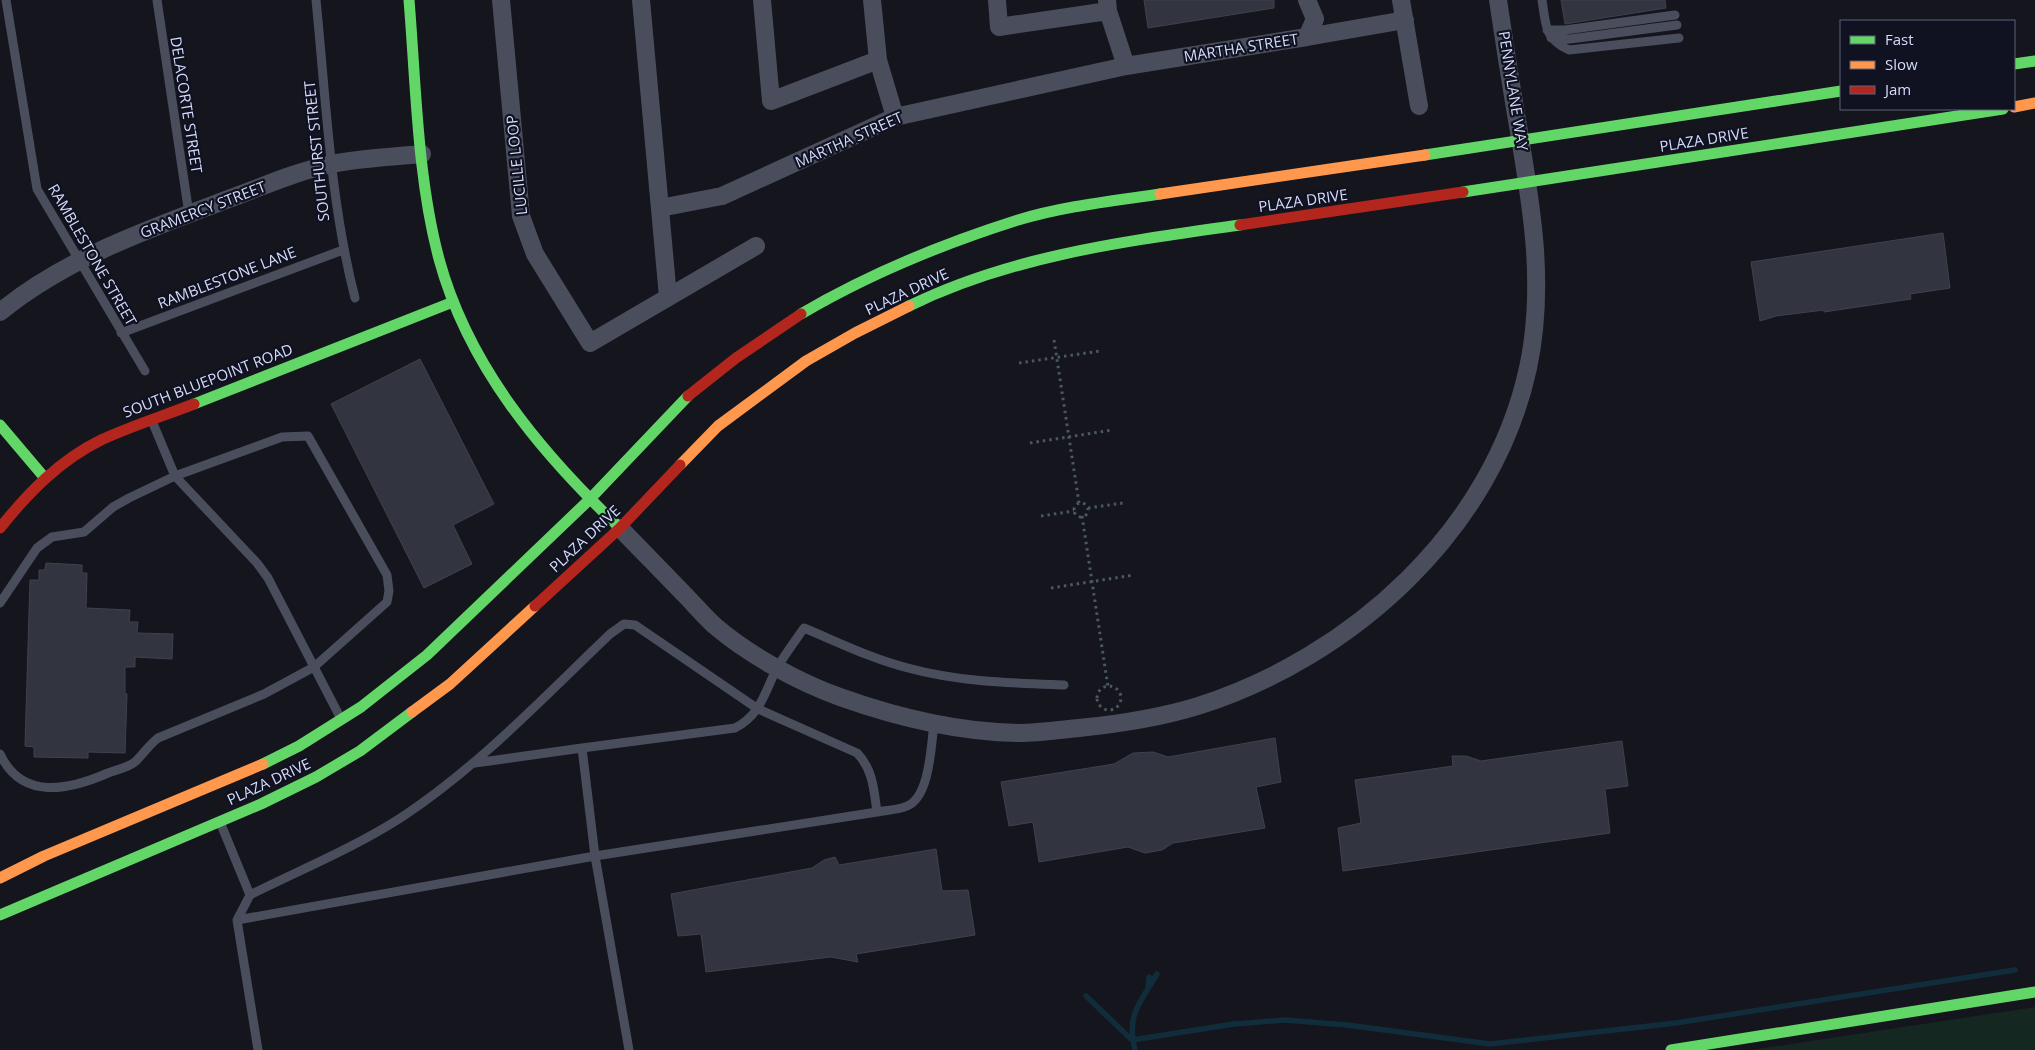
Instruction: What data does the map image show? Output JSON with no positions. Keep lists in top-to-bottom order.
{
  "streets": {
    "main road": ["PLAZA DRIVE", "SOUTH BLUEPOINT ROAD"],
    "street": [
      "MARTHA STREET",
      "PENNYLANE WAY",
      "LUCILLE LOOP",
      "GRAMERCY STREET"
    ],
    "lane": [
      "DELACORTE STREET",
      "SOUTHURST STREET",
      "RAMBLESTONE STREET",
      "RAMBLESTONE LANE"
    ]
  },
  "crossings": [
    ["PENNYLANE WAY", "PLAZA DRIVE"],
    ["DELACORTE STREET", "GRAMERCY STREET"],
    ["SOUTHURST STREET", "GRAMERCY STREET"],
    ["SOUTHURST STREET", "RAMBLESTONE LANE"],
    ["GRAMERCY STREET", "RAMBLESTONE STREET"],
    ["RAMBLESTONE STREET", "RAMBLESTONE LANE"]
  ],
  "legend": ["Fast", "Slow", "Jam"]
}
